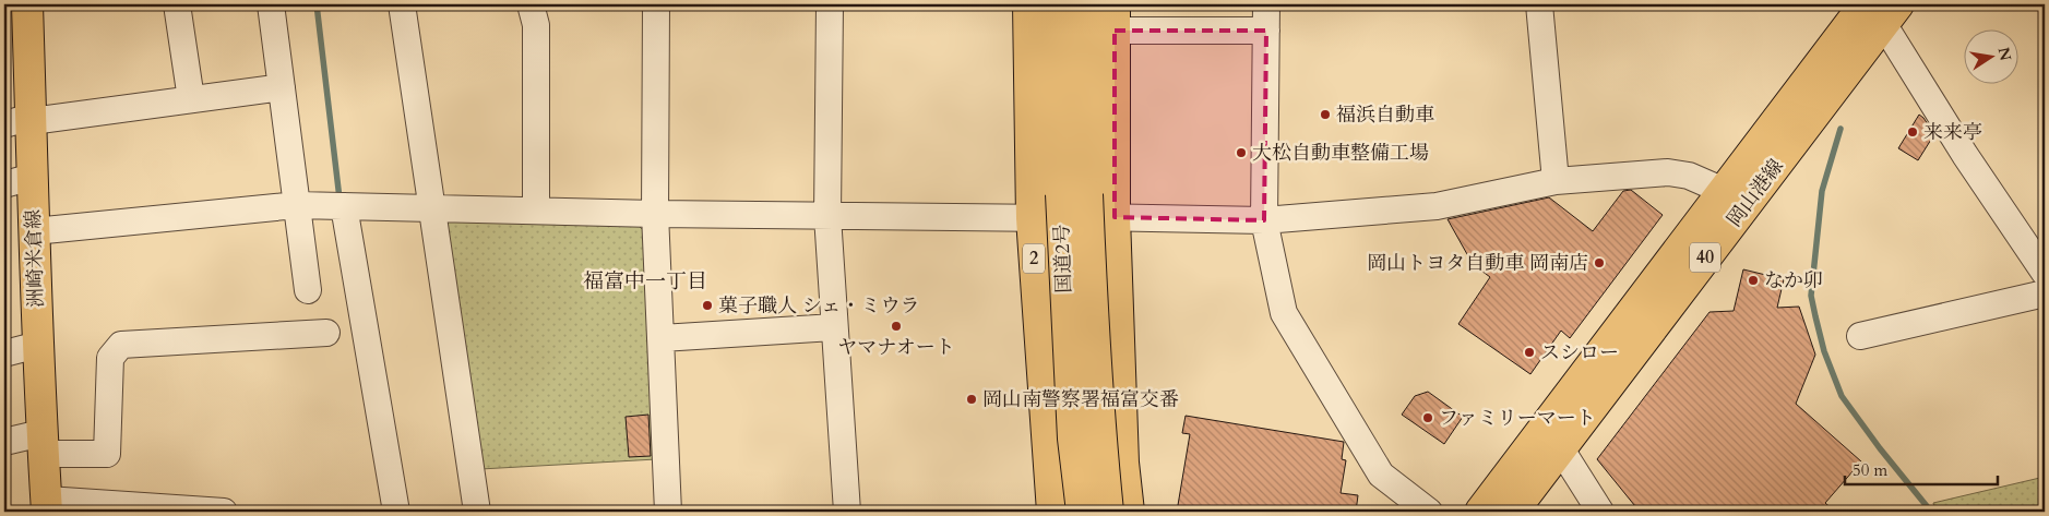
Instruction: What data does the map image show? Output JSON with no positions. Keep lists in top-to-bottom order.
{
  "streets": {
    "main road": [
      "岡山港線",
      "40",
      "洲崎米倉線",
      "2",
      "国道2号"
    ]
  },
  "districts": ["福富中一丁目"],
  "places": [
    "福浜自動車",
    "来来亭",
    "大松自動車整備工場",
    "岡山トヨタ自動車 岡南店",
    "なか卯",
    "菓子職人 シェ・ミウラ",
    "ヤマナオート",
    "スシロー",
    "岡山南警察署福富交番",
    "ファミリーマート"
  ],
  "scale_bar": "50 m",
  "north": "right"
}
